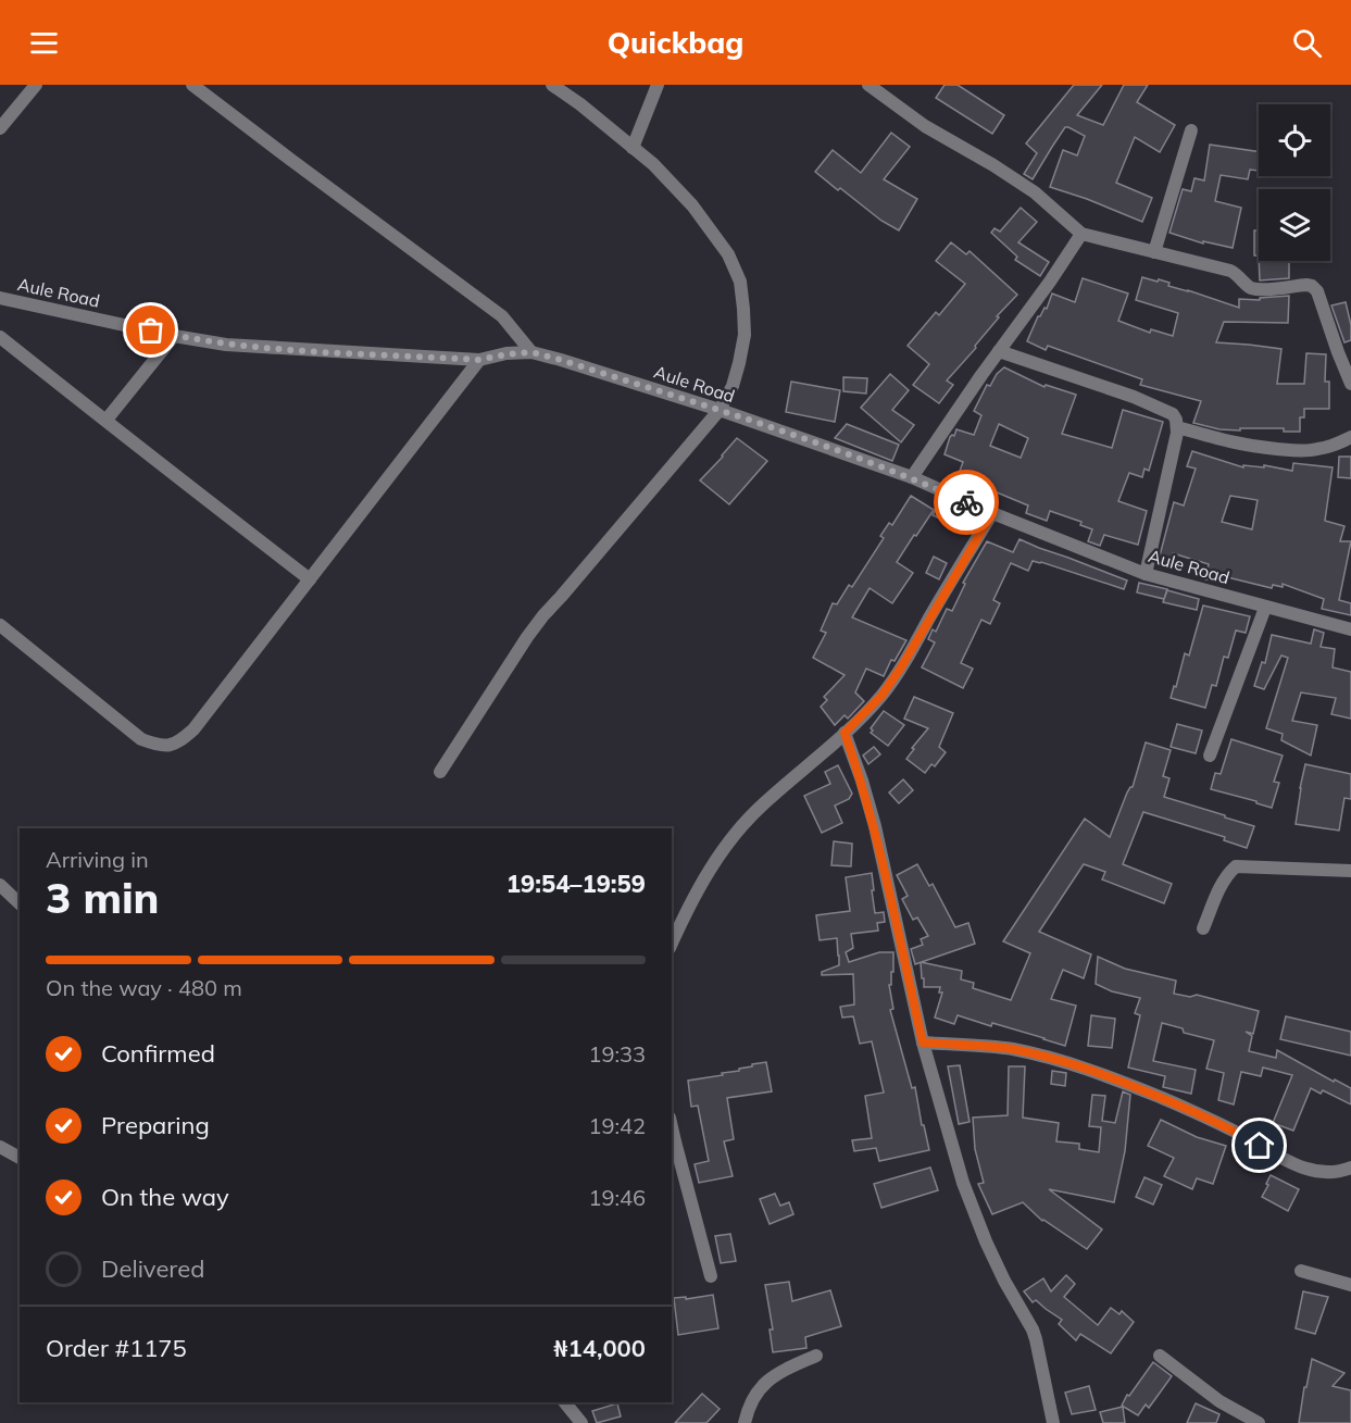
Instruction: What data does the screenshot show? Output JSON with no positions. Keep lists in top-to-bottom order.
{
  "streets": {
    "street": ["Aule Road"]
  },
  "page": {
    "header": "Quickbag",
    "heading": ["3 min", "Arriving in", "19:54–19:59"],
    "panel": ["Order #1175", "₦14,000"],
    "bar": "On the way · 480 m",
    "list": [
      ["Confirmed", "19:33"],
      ["Preparing", "19:42"],
      ["On the way", "19:46"],
      "Delivered"
    ]
  }
}
